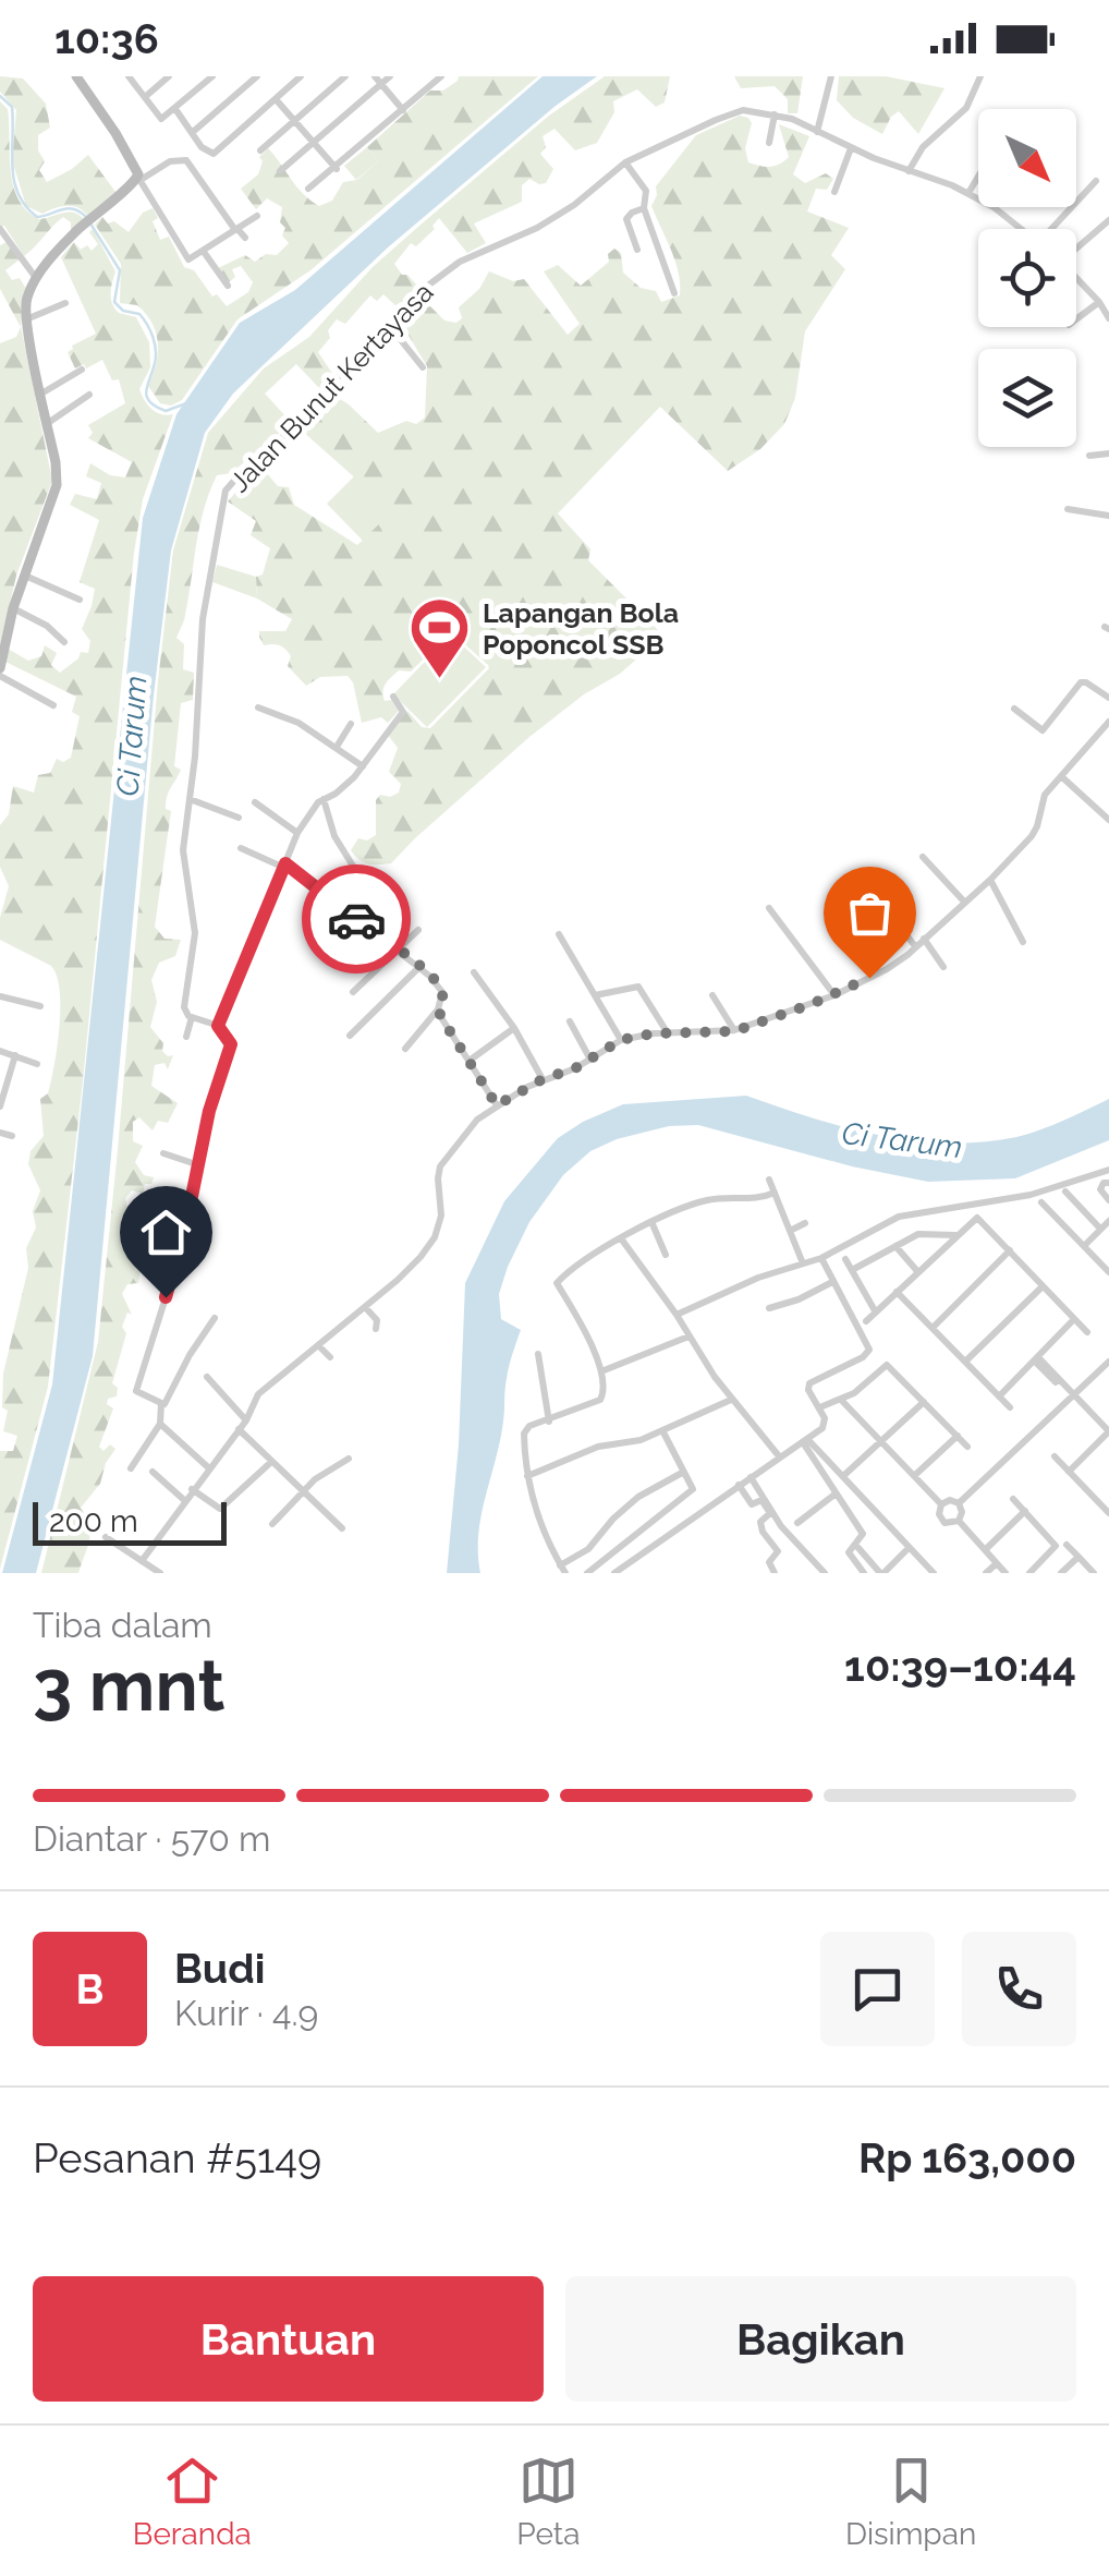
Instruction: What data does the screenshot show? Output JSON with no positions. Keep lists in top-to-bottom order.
{
  "streets": {
    "street": ["Jalan Bunut Kertayasa"]
  },
  "water": ["Ci Tarum"],
  "places": {
    "sports": ["Lapangan Bola Poponcol SSB"]
  },
  "scale_bar": "200 m",
  "north": "bottom right",
  "page": {
    "status": "10:36",
    "scale": "200 m",
    "heading": ["3 mnt", "Tiba dalam", "10:39–10:44"],
    "panel": [
      "Budi",
      "Kurir · 4.9",
      "Pesanan #5149",
      "Rp 163,000"
    ],
    "bar": "Diantar · 570 m",
    "round": "B",
    "buttons": ["Bantuan", "Bagikan"],
    "tabs": ["Beranda", "Peta", "Disimpan"]
  }
}
